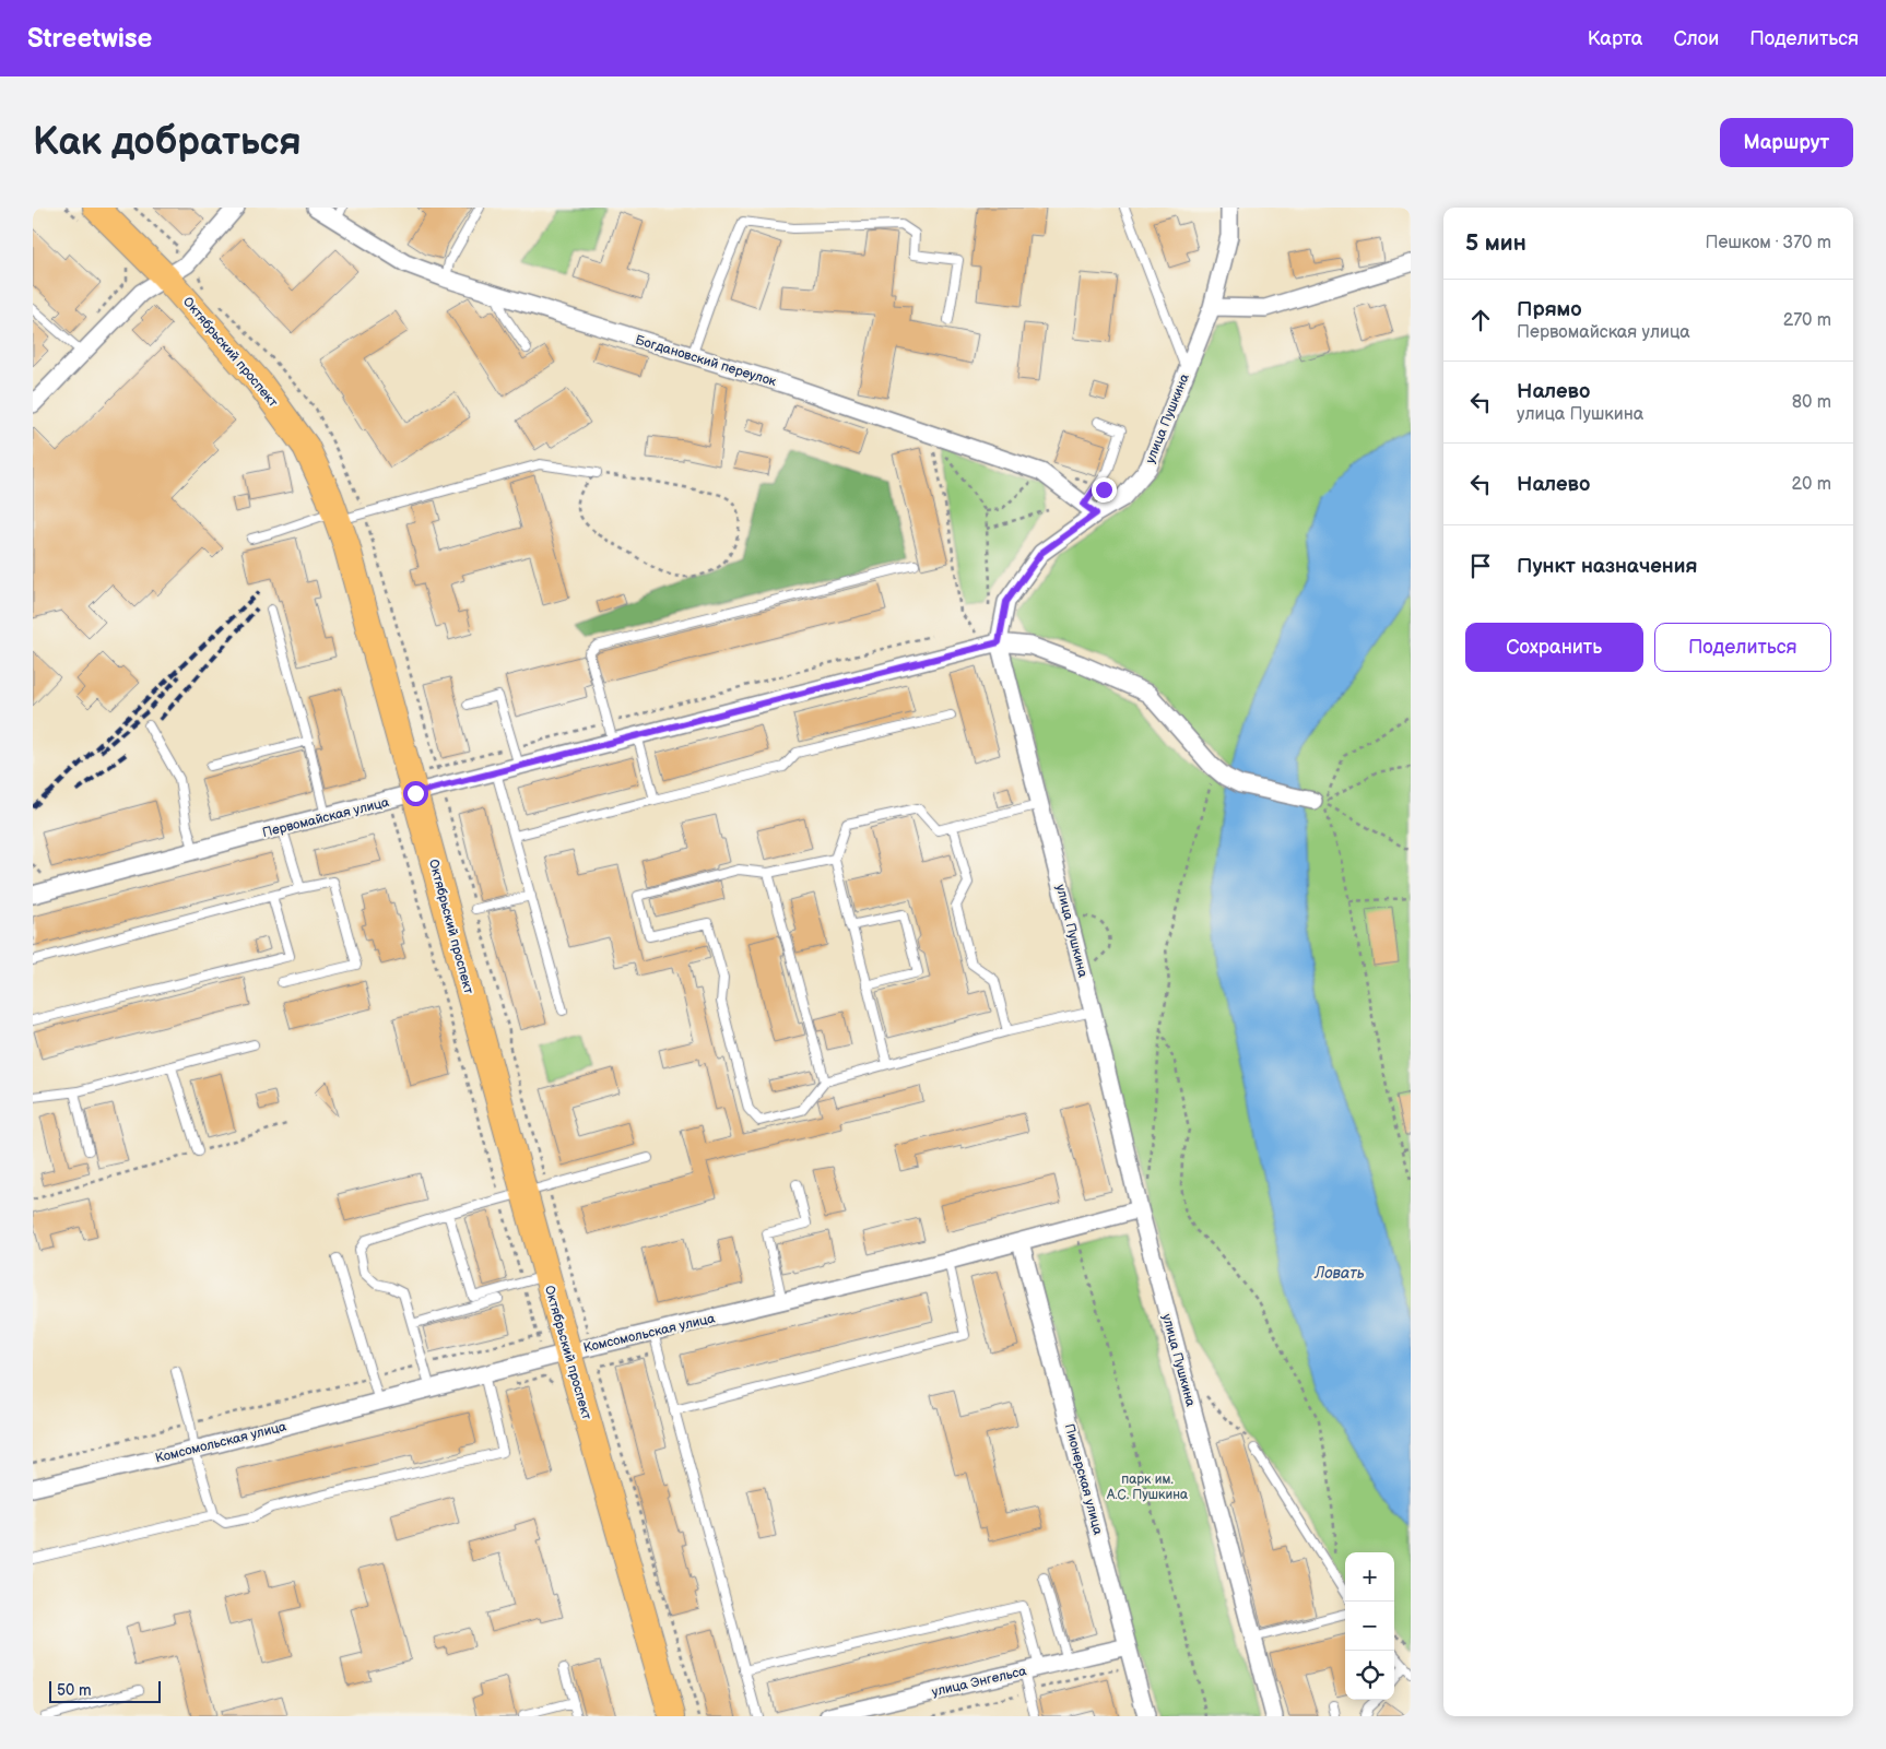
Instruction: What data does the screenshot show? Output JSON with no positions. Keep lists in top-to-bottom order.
{
  "streets": {
    "main road": ["Октябрьский проспект"],
    "street": [
      "Богдановский переулок",
      "улица Пушкина",
      "Первомайская улица",
      "Комсомольская улица",
      "Пионерская улица",
      "улица Энгельса"
    ]
  },
  "crossings": [
    ["Октябрьский проспект", "Первомайская улица"],
    ["Октябрьский проспект", "Комсомольская улица"],
    ["Богдановский переулок", "улица Пушкина"],
    ["улица Пушкина", "Первомайская улица"],
    ["улица Пушкина", "Комсомольская улица"],
    ["Комсомольская улица", "Пионерская улица"],
    ["Пионерская улица", "улица Энгельса"]
  ],
  "water": ["Ловать"],
  "parks": ["парк им. А.С. Пушкина"],
  "scale_bar": "50 m",
  "page": {
    "header": "Streetwise",
    "nav": ["Карта", "Слои", "Поделиться"],
    "buttons": [
      "Маршрут",
      ["Сохранить", "Поделиться"]
    ],
    "title": "Как добраться",
    "heading": ["5 мин", "Пешком · 370 m"],
    "list": [
      ["Прямо", "Первомайская улица", "270 m"],
      ["Налево", "улица Пушкина", "80 m"],
      ["Налево", "20 m"],
      "Пункт назначения"
    ],
    "map_buttons": ["+", "−"],
    "scale": "50 m"
  }
}
